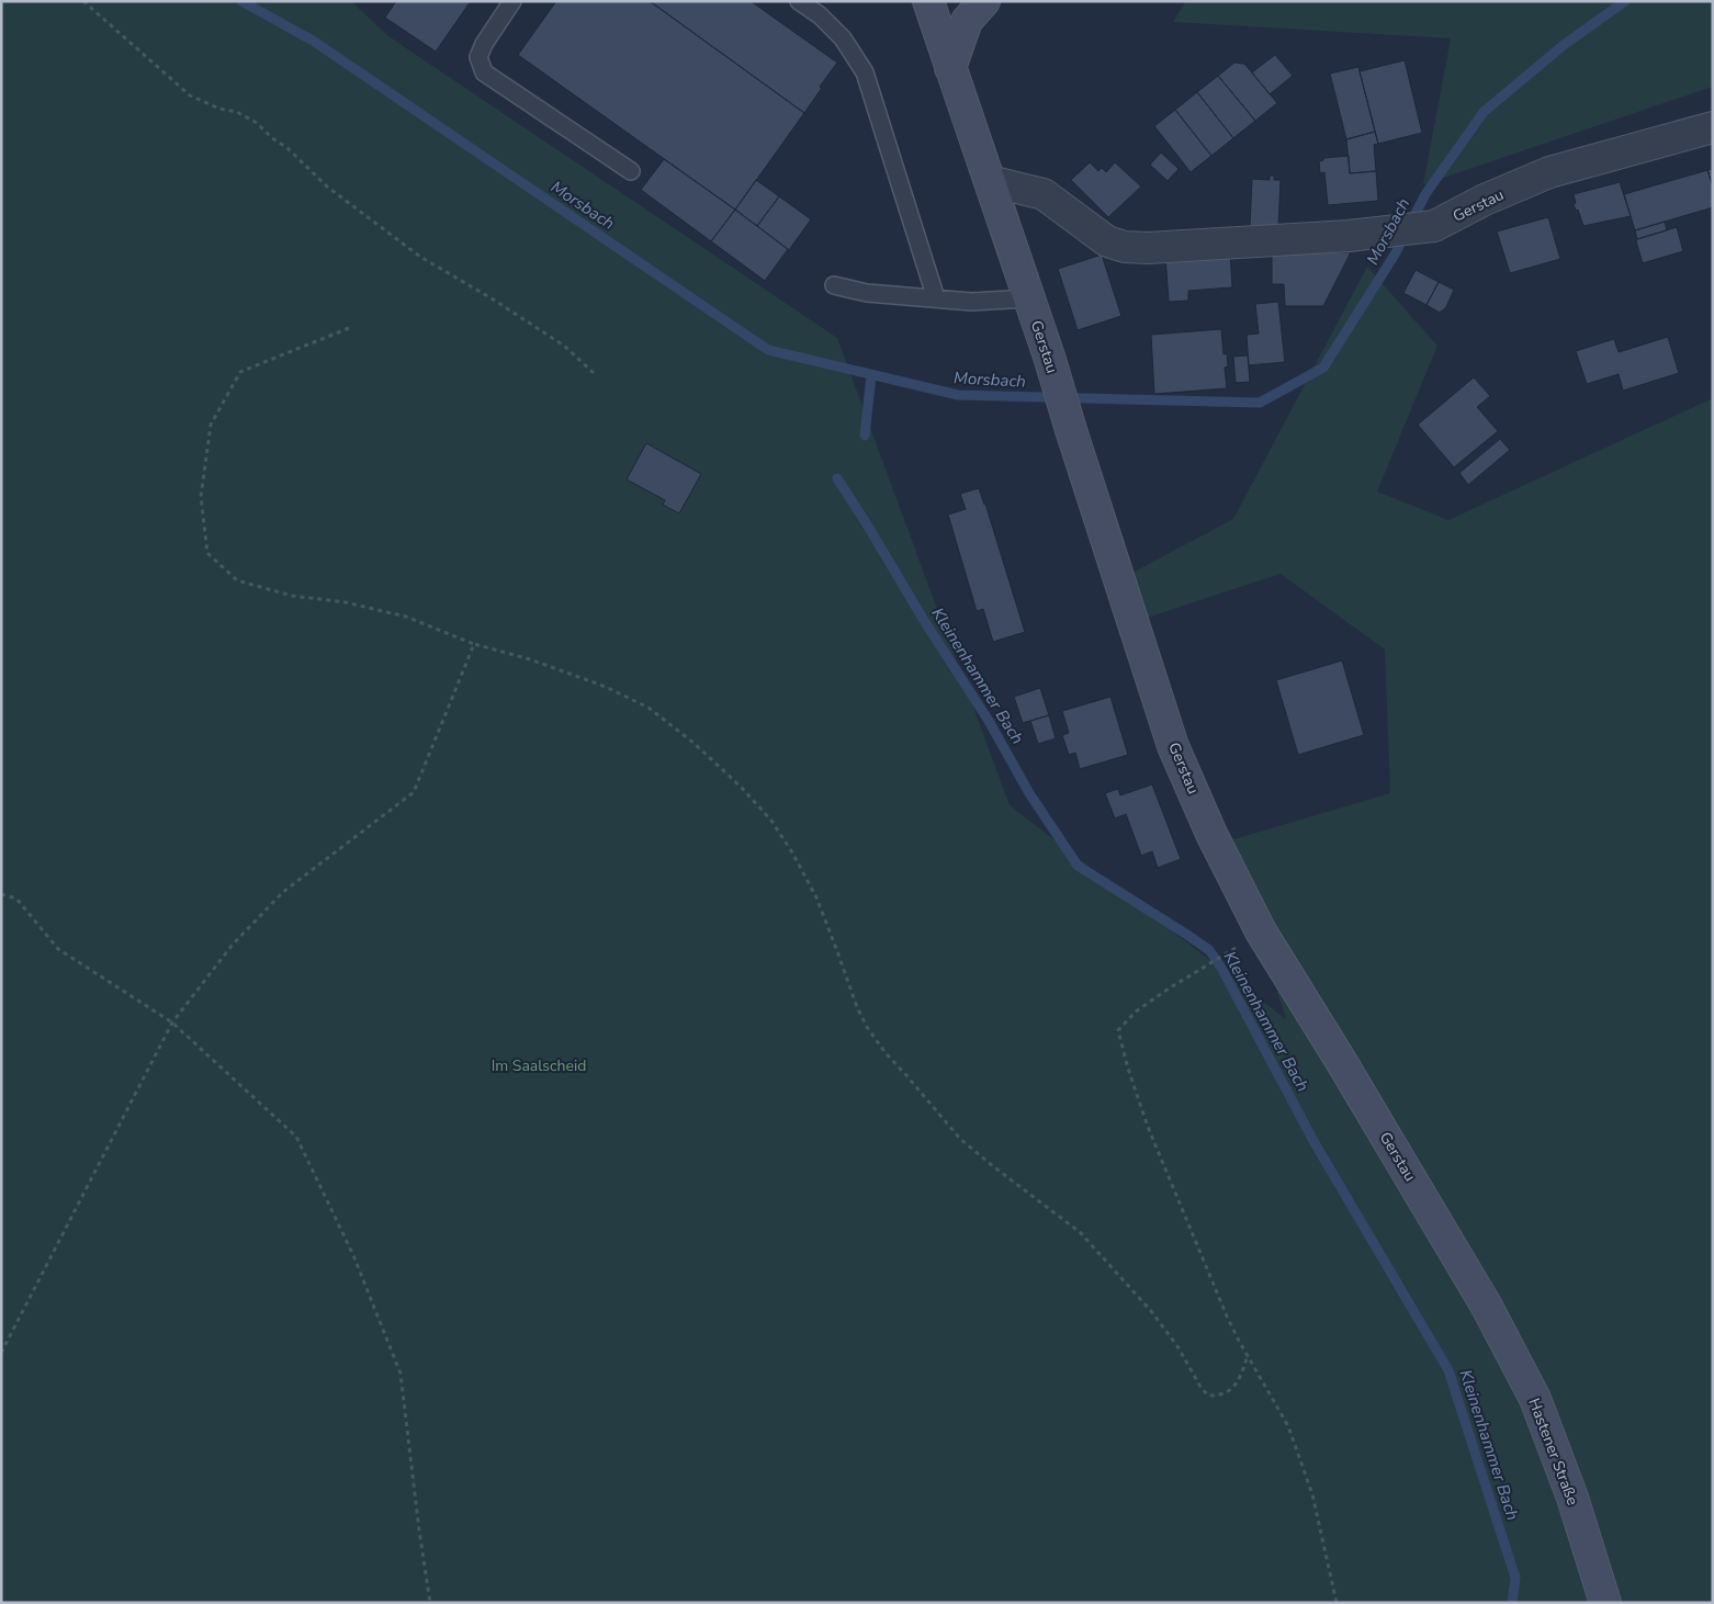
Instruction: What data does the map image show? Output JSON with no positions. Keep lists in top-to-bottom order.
{
  "streets": {
    "main road": ["Gerstau", "Hastener Straße"]
  },
  "crossings": [
    ["Gerstau", "Hastener Straße"]
  ],
  "water": ["Morsbach", "Kleinenhammer Bach"],
  "parks": ["Im Saalscheid"]
}
